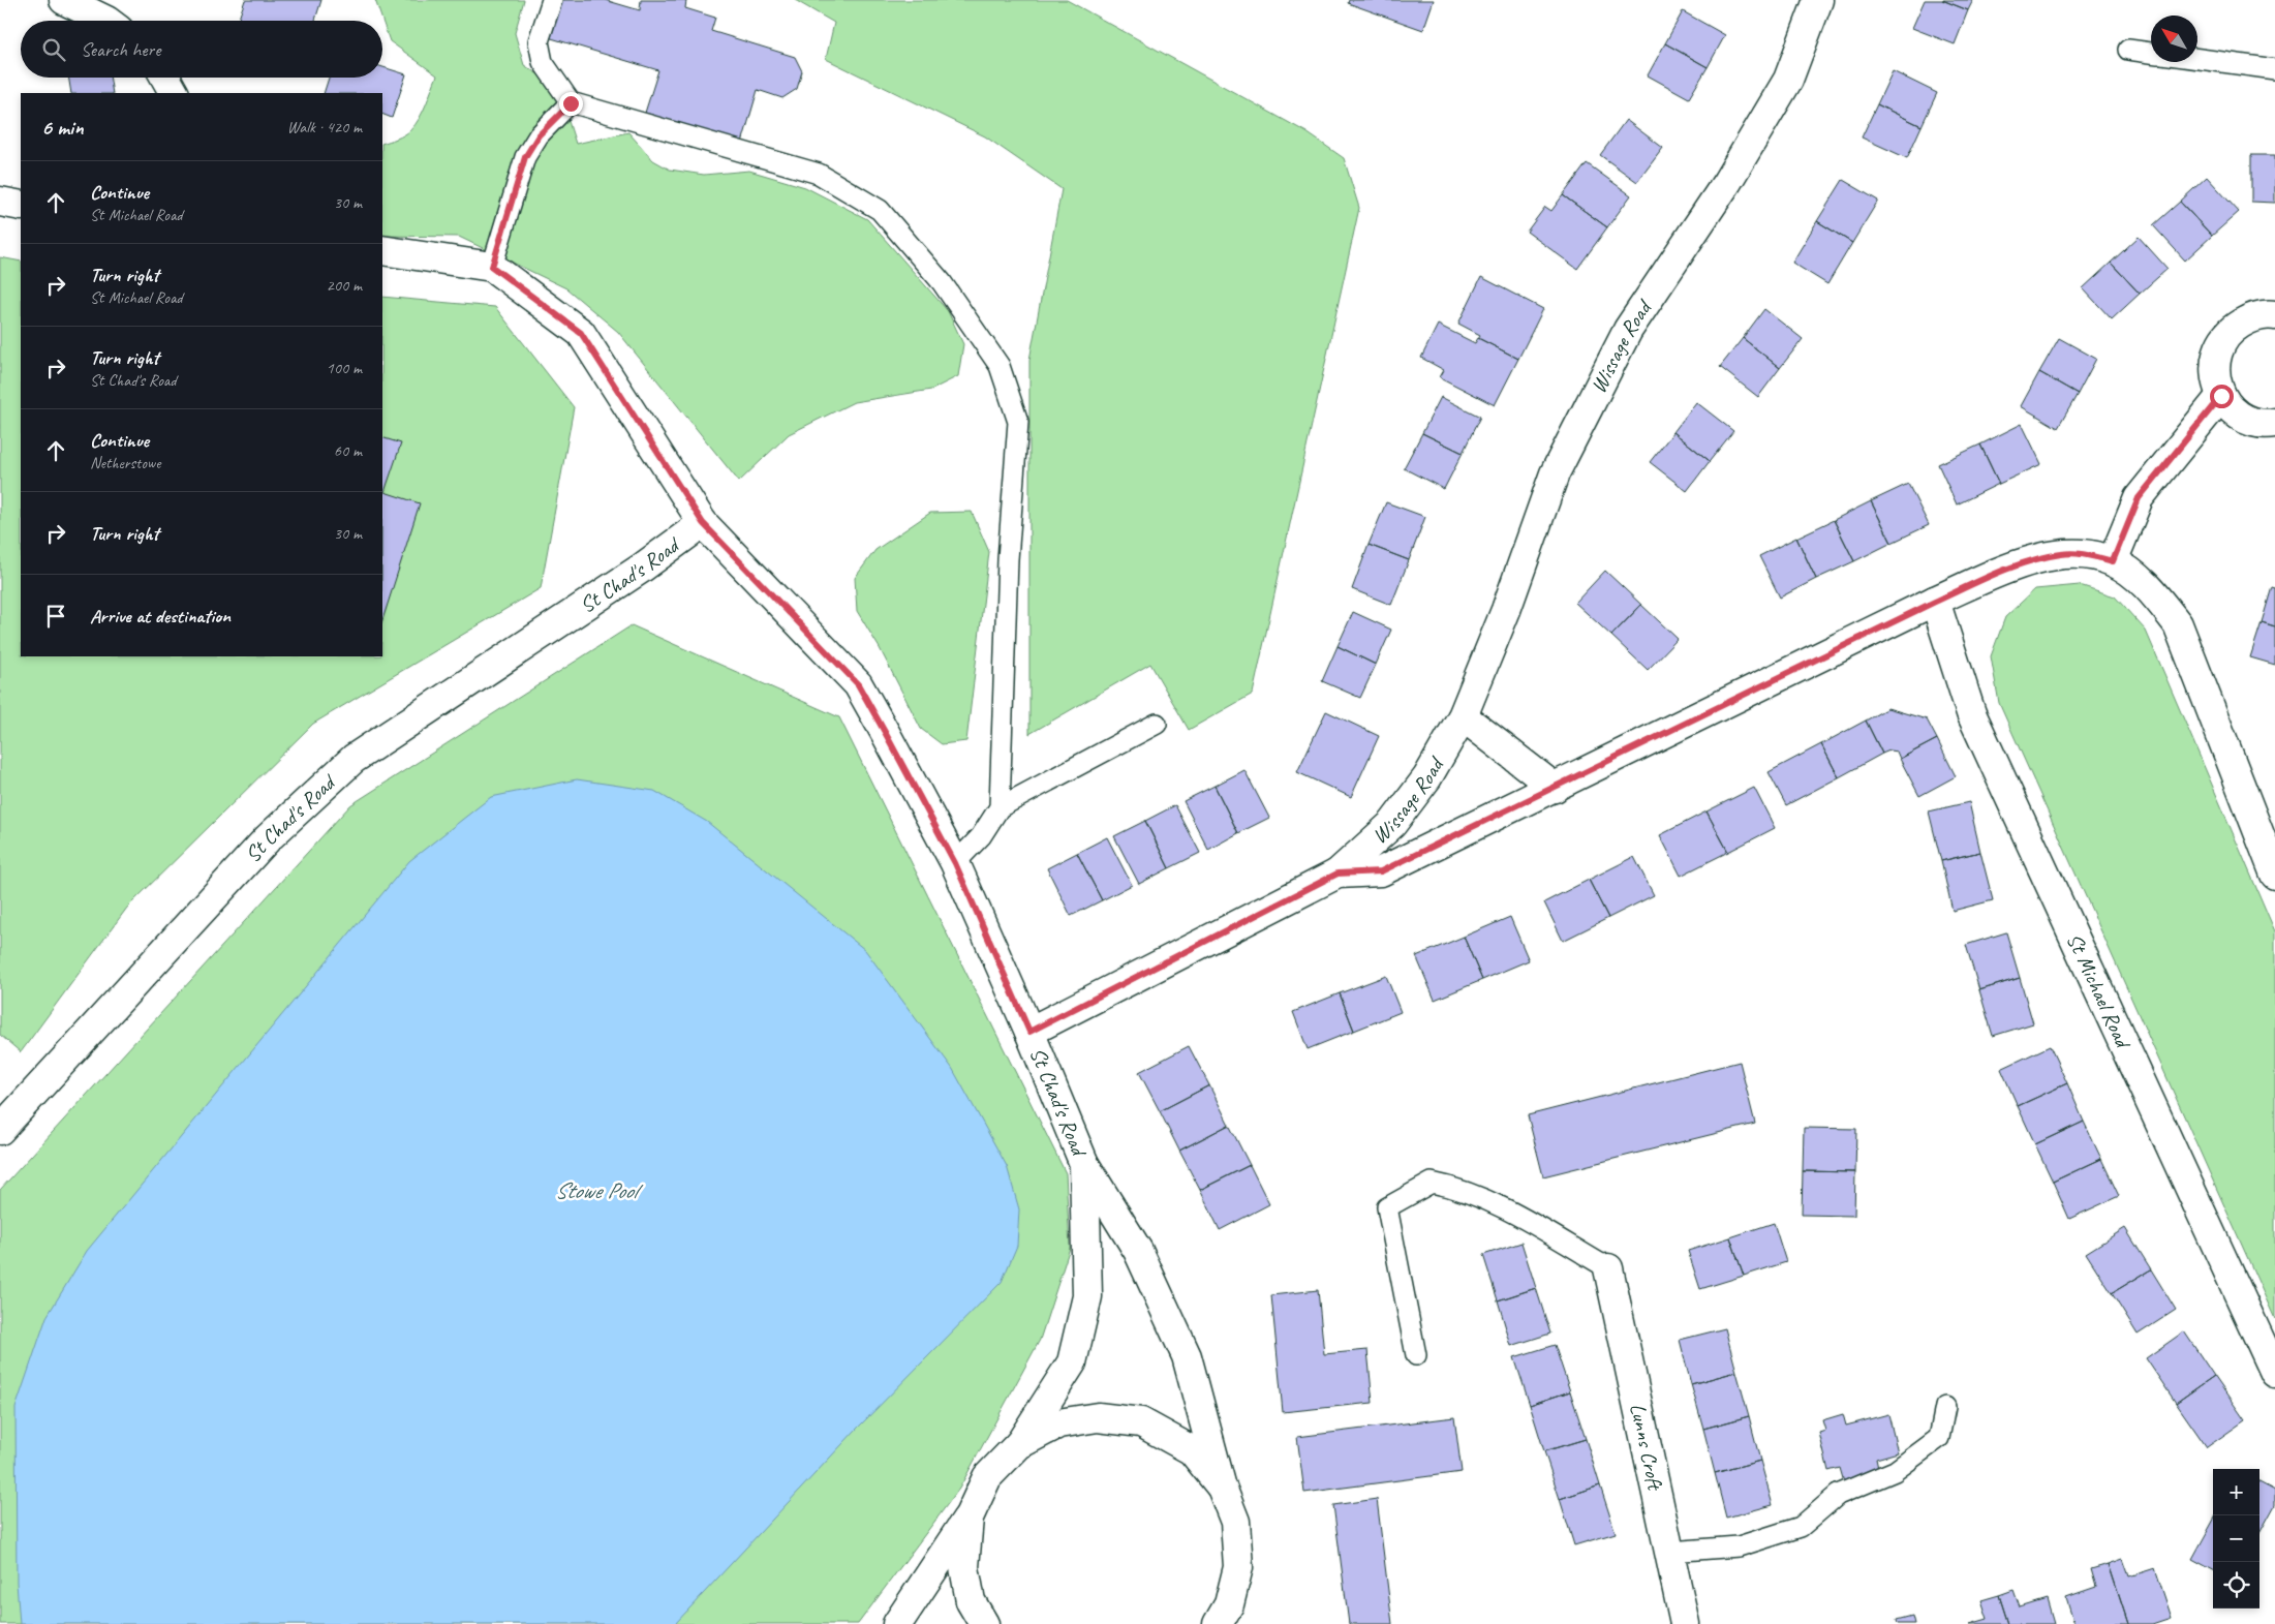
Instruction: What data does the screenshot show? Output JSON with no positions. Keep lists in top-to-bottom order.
{
  "streets": {
    "street": [
      "Wissage Road",
      "St Chad's Road",
      "St Michael Road",
      "Lunns Croft"
    ]
  },
  "water": ["Stowe Pool"],
  "north": "top left",
  "page": {
    "search": "Search here",
    "heading": ["6 min", "Walk · 420 m"],
    "list": [
      ["Continue", "St Michael Road", "30 m"],
      ["Turn right", "St Michael Road", "200 m"],
      ["Turn right", "St Chad's Road", "100 m"],
      ["Continue", "Netherstowe", "60 m"],
      ["Turn right", "30 m"],
      "Arrive at destination"
    ],
    "map_buttons": ["+", "−"]
  }
}
